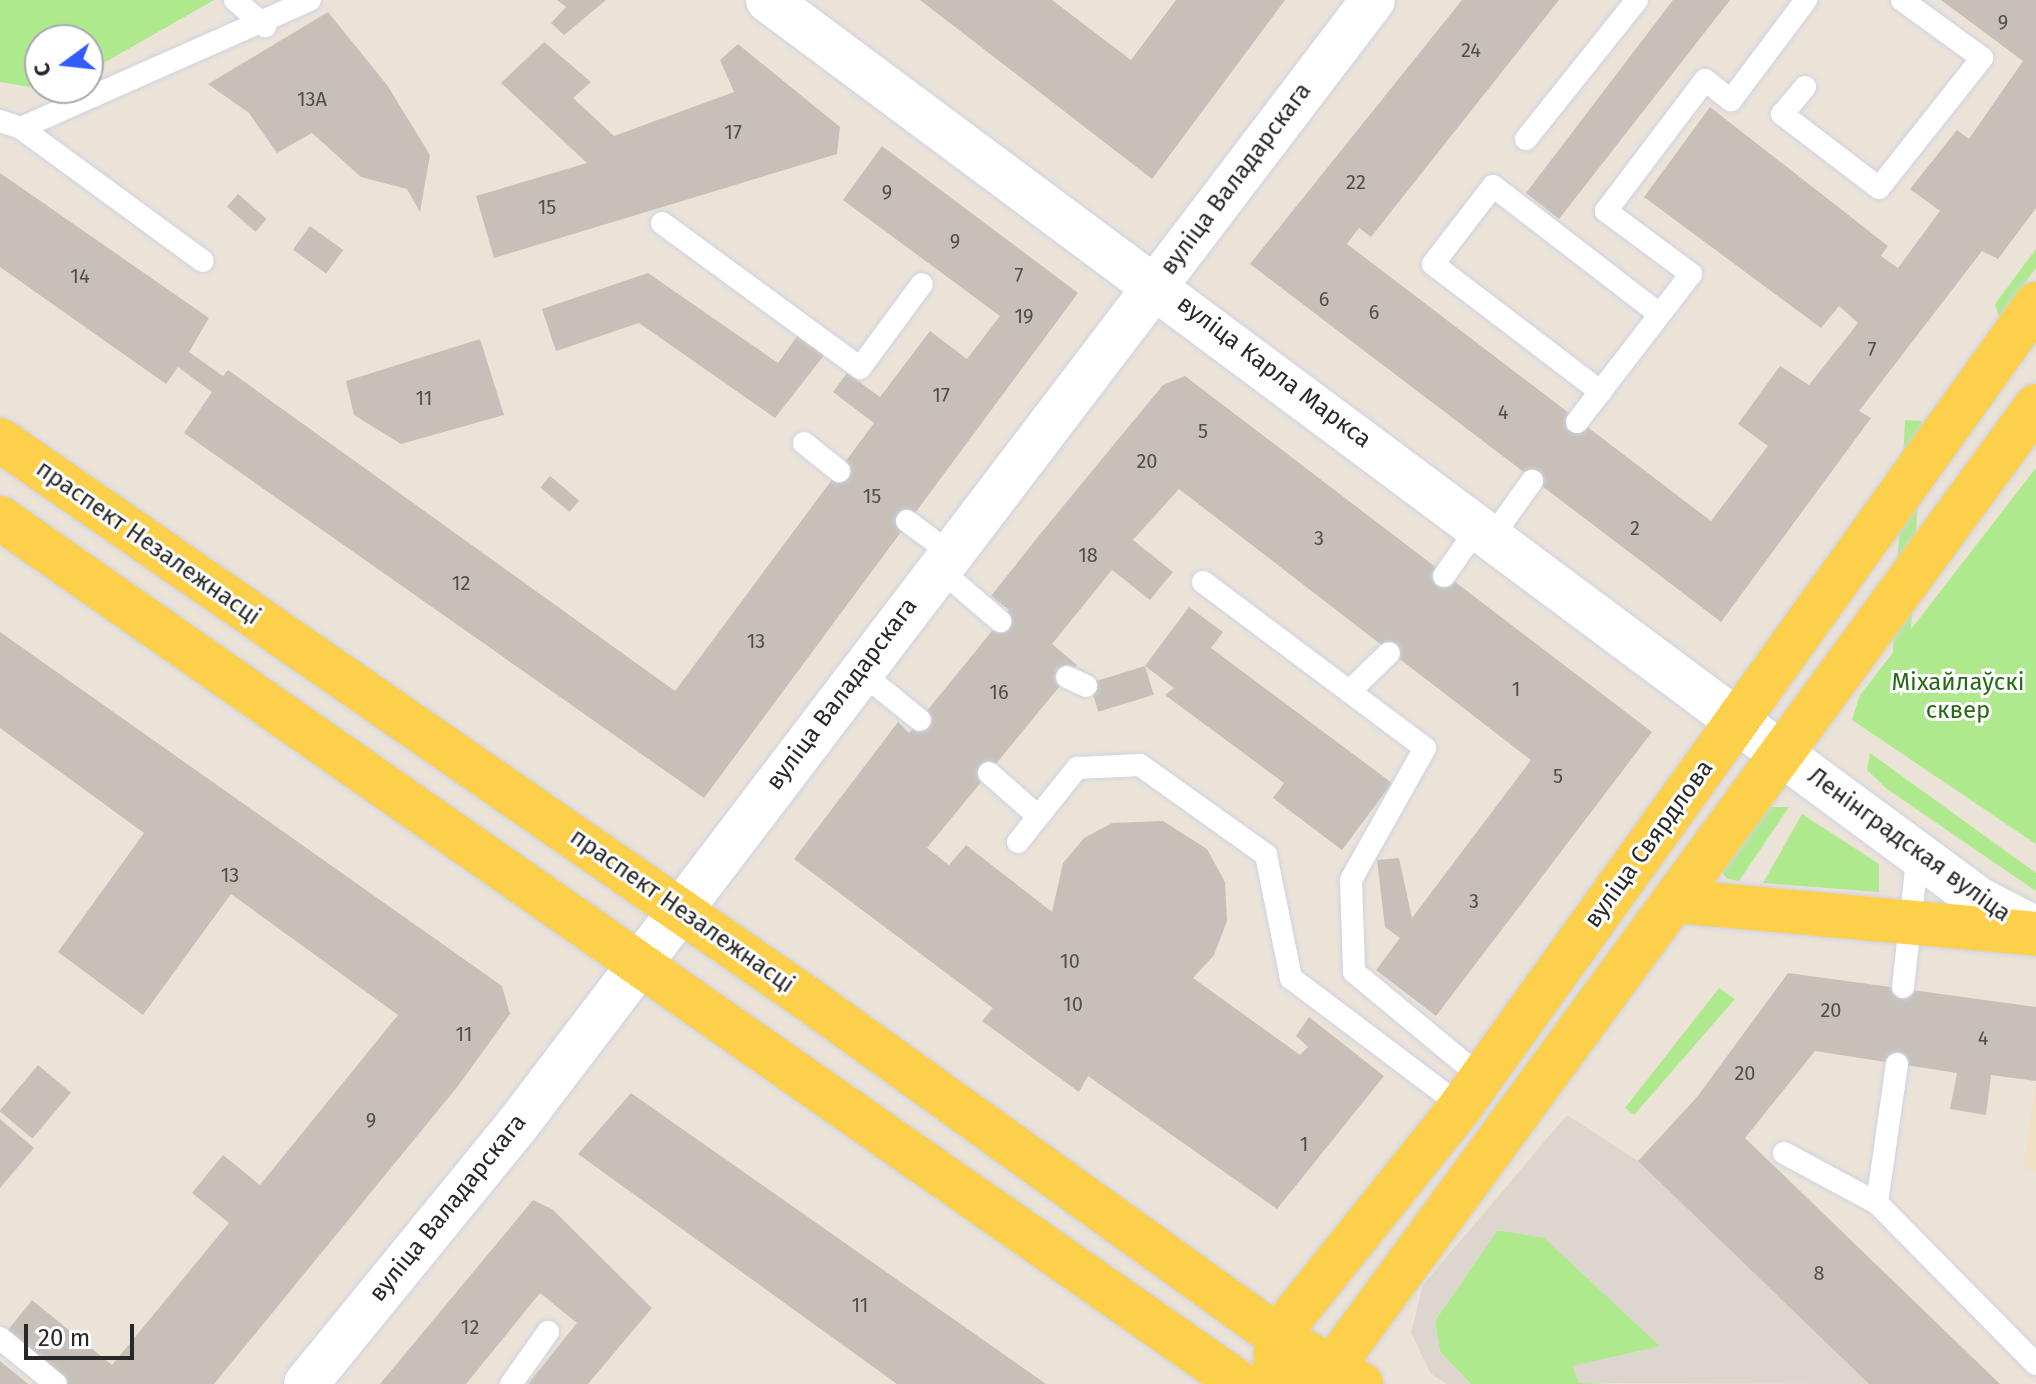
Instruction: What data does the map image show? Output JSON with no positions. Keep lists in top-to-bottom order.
{
  "streets": {
    "main road": [
      "вуліца Валадарскага",
      "вуліца Карла Маркса",
      "праспект Незалежнасці",
      "вуліца Свярдлова",
      "Ленінградская вуліца"
    ]
  },
  "crossings": [
    ["вуліца Валадарскага", "вуліца Карла Маркса"],
    ["вуліца Валадарскага", "праспект Незалежнасці"],
    ["вуліца Карла Маркса", "вуліца Свярдлова"],
    ["вуліца Карла Маркса", "Ленінградская вуліца"],
    ["праспект Незалежнасці", "вуліца Свярдлова"],
    ["вуліца Свярдлова", "Ленінградская вуліца"]
  ],
  "parks": ["Міхайлаўскі сквер"],
  "house_numbers": [
    "9",
    "24",
    "13А",
    "17",
    "22",
    "9",
    "15",
    "9",
    "7",
    "14",
    "6",
    "6",
    "19",
    "7",
    "17",
    "11",
    "4",
    "5",
    "20",
    "15",
    "2",
    "3",
    "18",
    "12",
    "13",
    "1",
    "16",
    "5",
    "13",
    "3",
    "10",
    "10",
    "20",
    "11",
    "4",
    "20",
    "9",
    "1",
    "8",
    "11",
    "12"
  ],
  "scale_bar": "20 m",
  "north": "left"
}
